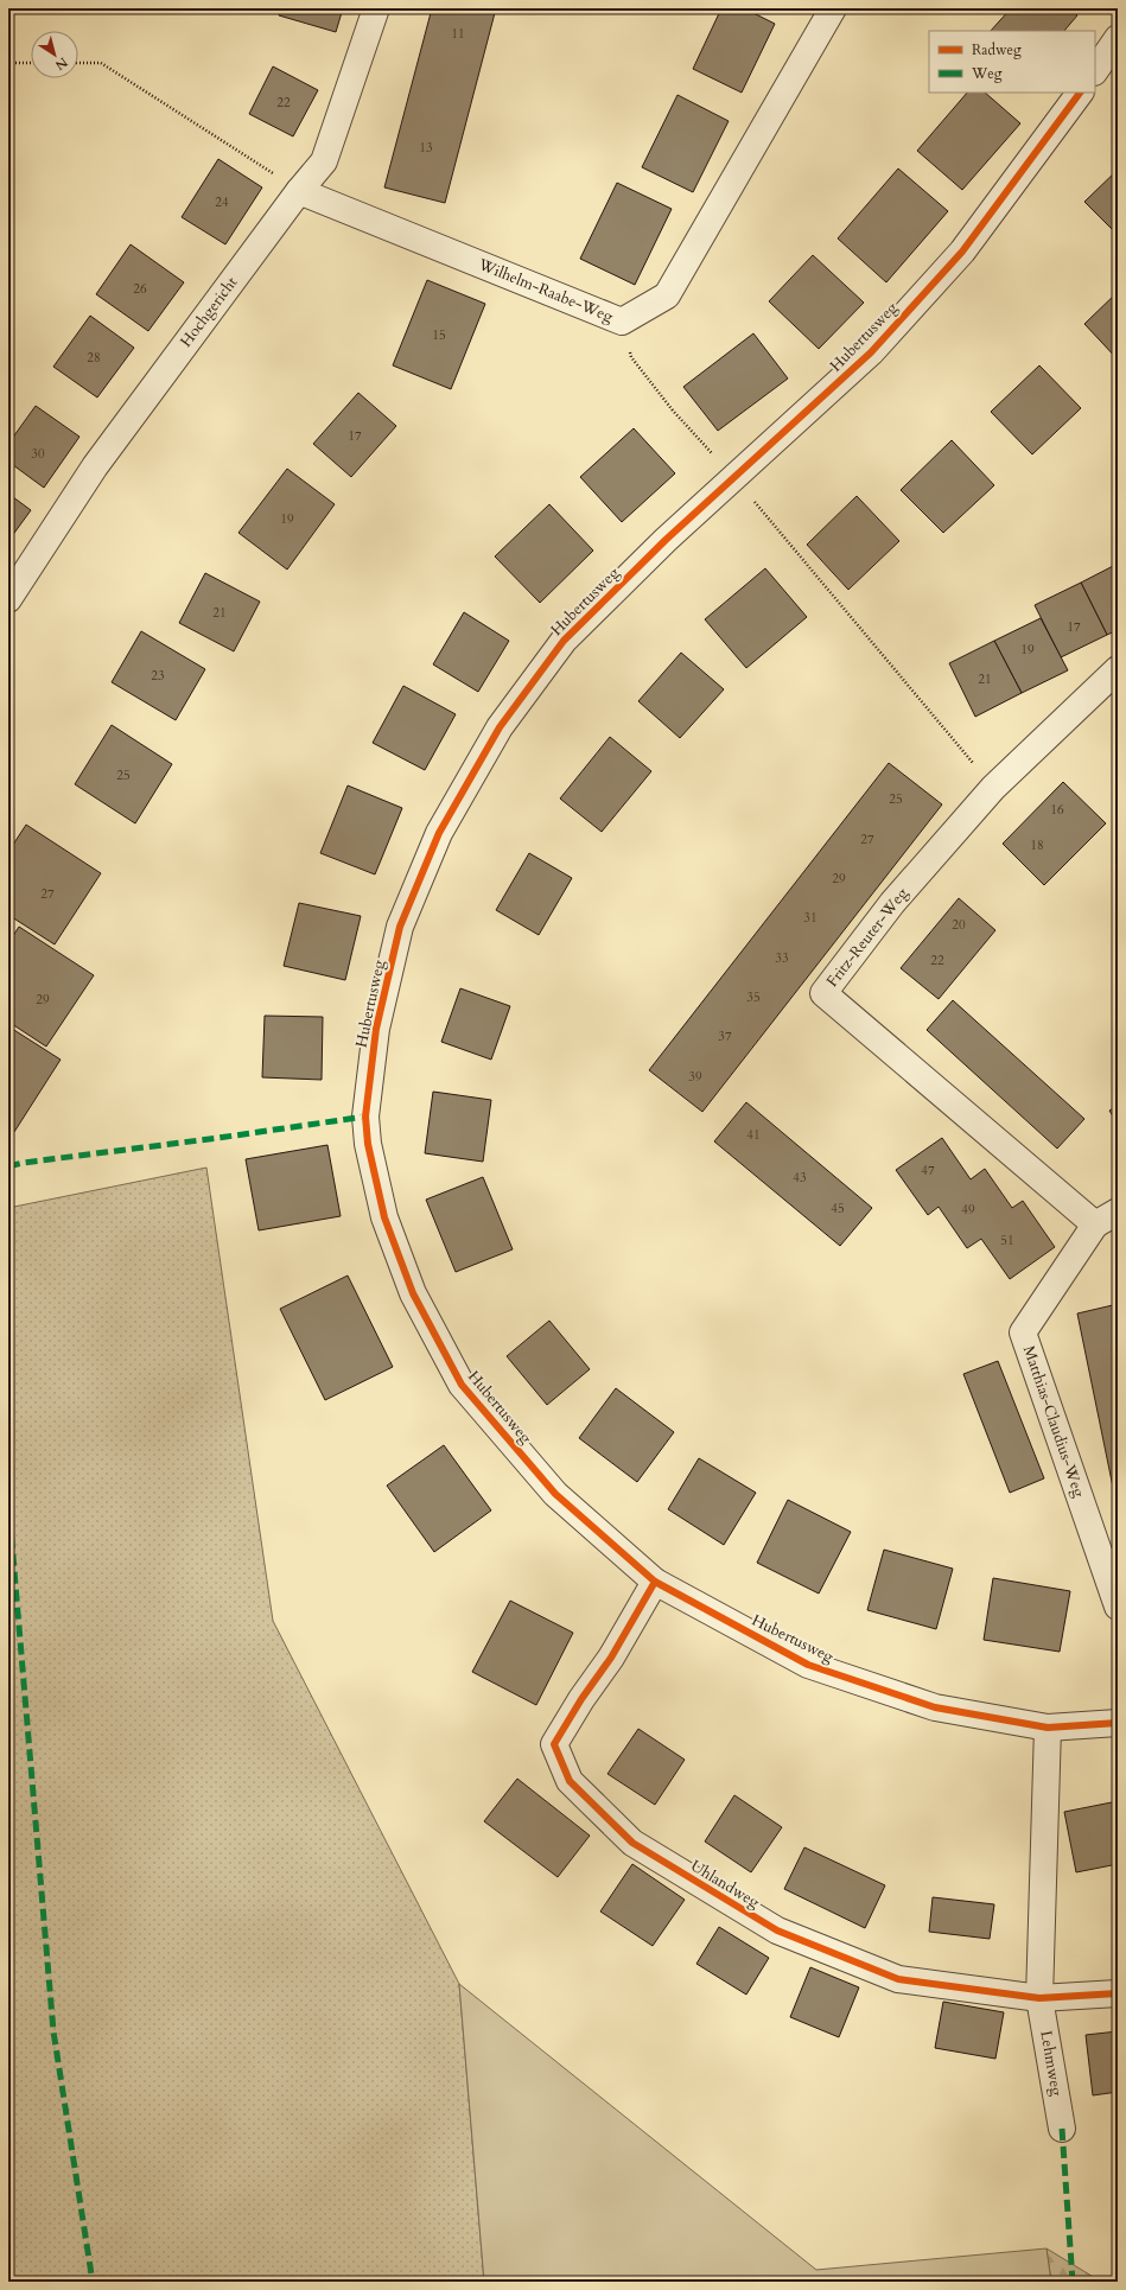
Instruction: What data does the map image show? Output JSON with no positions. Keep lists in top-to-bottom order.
{
  "streets": {
    "street": [
      "Wilhelm-Raabe-Weg",
      "Hochgericht",
      "Hubertusweg",
      "Fritz-Reuter-Weg",
      "Matthias-Claudius-Weg",
      "Uhlandweg",
      "Lehmweg"
    ]
  },
  "crossings": [
    ["Wilhelm-Raabe-Weg", "Hochgericht"],
    ["Hubertusweg", "Uhlandweg"],
    ["Fritz-Reuter-Weg", "Matthias-Claudius-Weg"],
    ["Uhlandweg", "Lehmweg"]
  ],
  "house_numbers": [
    "11",
    "22",
    "13",
    "24",
    "26",
    "15",
    "28",
    "17",
    "30",
    "19",
    "21",
    "17",
    "19",
    "23",
    "21",
    "25",
    "25",
    "16",
    "27",
    "18",
    "29",
    "27",
    "31",
    "20",
    "33",
    "22",
    "35",
    "29",
    "37",
    "39",
    "41",
    "47",
    "43",
    "45",
    "49",
    "51"
  ],
  "legend": ["Radweg", "Weg"],
  "north": "bottom right"
}
